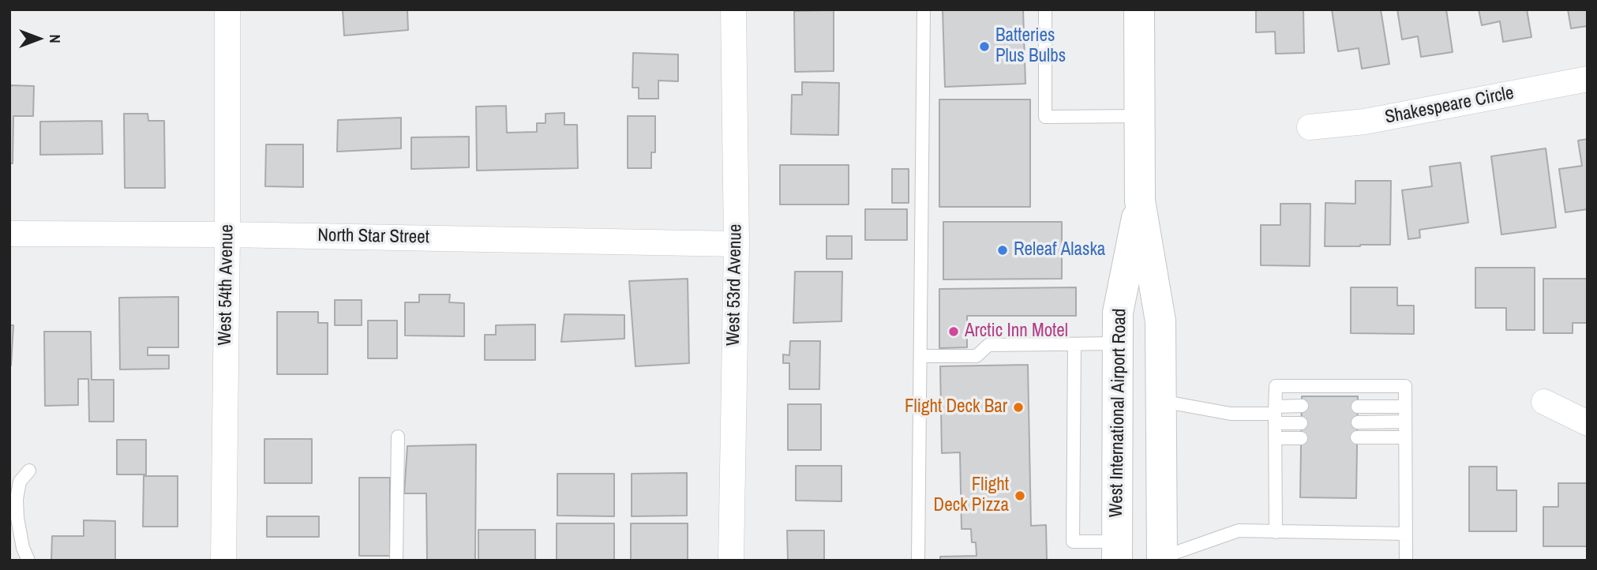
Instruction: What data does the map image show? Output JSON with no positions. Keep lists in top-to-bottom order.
{
  "streets": {
    "main road": ["West International Airport Road"],
    "street": [
      "Shakespeare Circle",
      "North Star Street",
      "West 54th Avenue",
      "West 53rd Avenue"
    ]
  },
  "crossings": [
    ["North Star Street", "West 54th Avenue"],
    ["North Star Street", "West 53rd Avenue"]
  ],
  "places": [
    "Batteries Plus Bulbs",
    "Releaf Alaska",
    "Arctic Inn Motel",
    "Flight Deck Bar",
    "Flight Deck Pizza"
  ],
  "north": "right"
}
